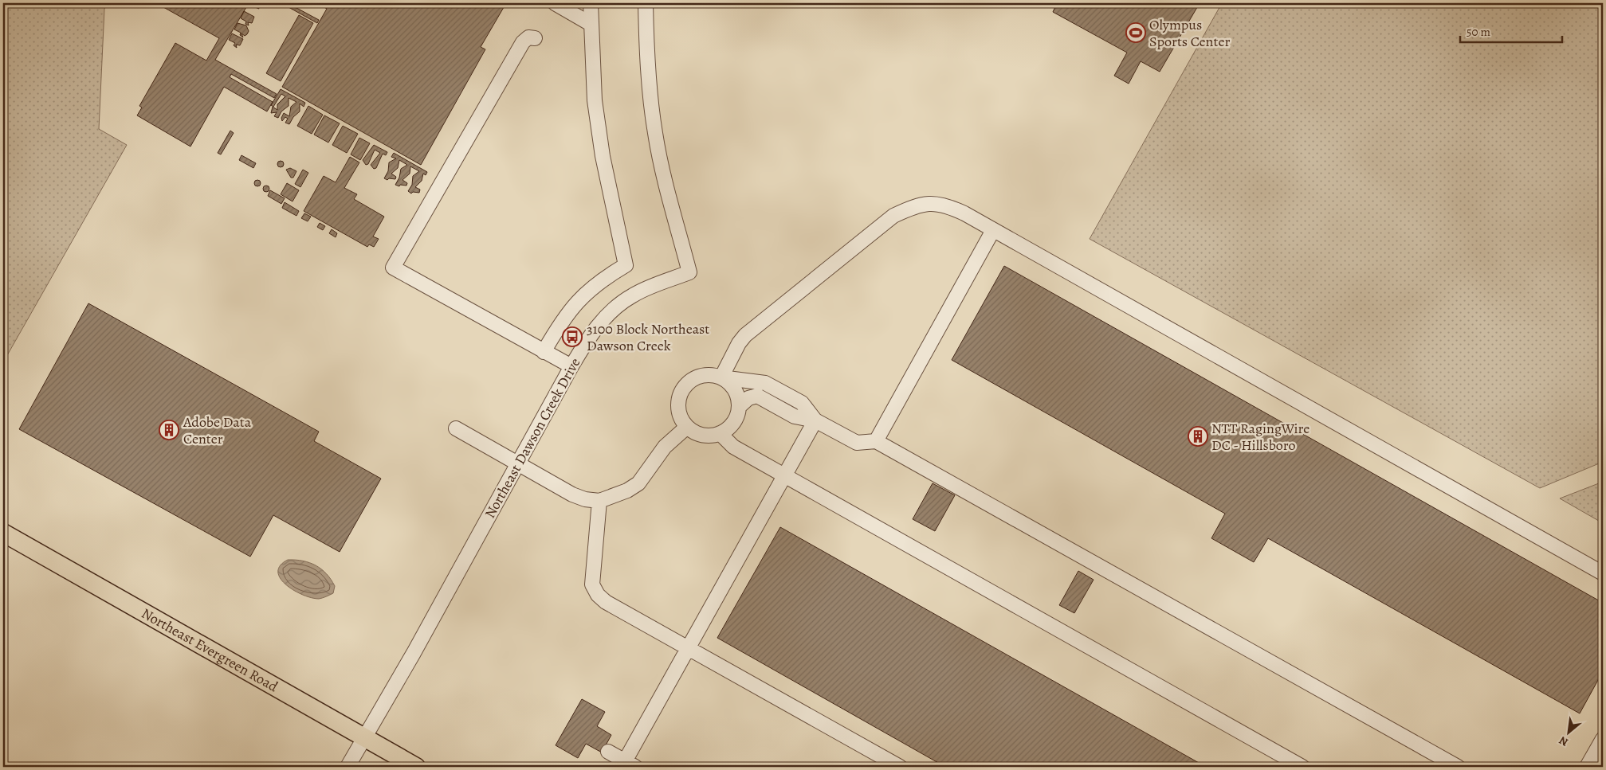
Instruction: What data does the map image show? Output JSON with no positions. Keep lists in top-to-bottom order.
{
  "streets": {
    "main road": ["Northeast Evergreen Road"],
    "street": ["Northeast Dawson Creek Drive"]
  },
  "crossings": [
    ["Northeast Dawson Creek Drive", "Northeast Evergreen Road"]
  ],
  "places": {
    "sports": ["Olympus Sports Center"],
    "bus stop": ["3100 Block Northeast Dawson Creek"],
    "building": ["Adobe Data Center", "NTT RagingWire DC - Hillsboro"]
  },
  "scale_bar": "50 m",
  "north": "bottom left"
}
